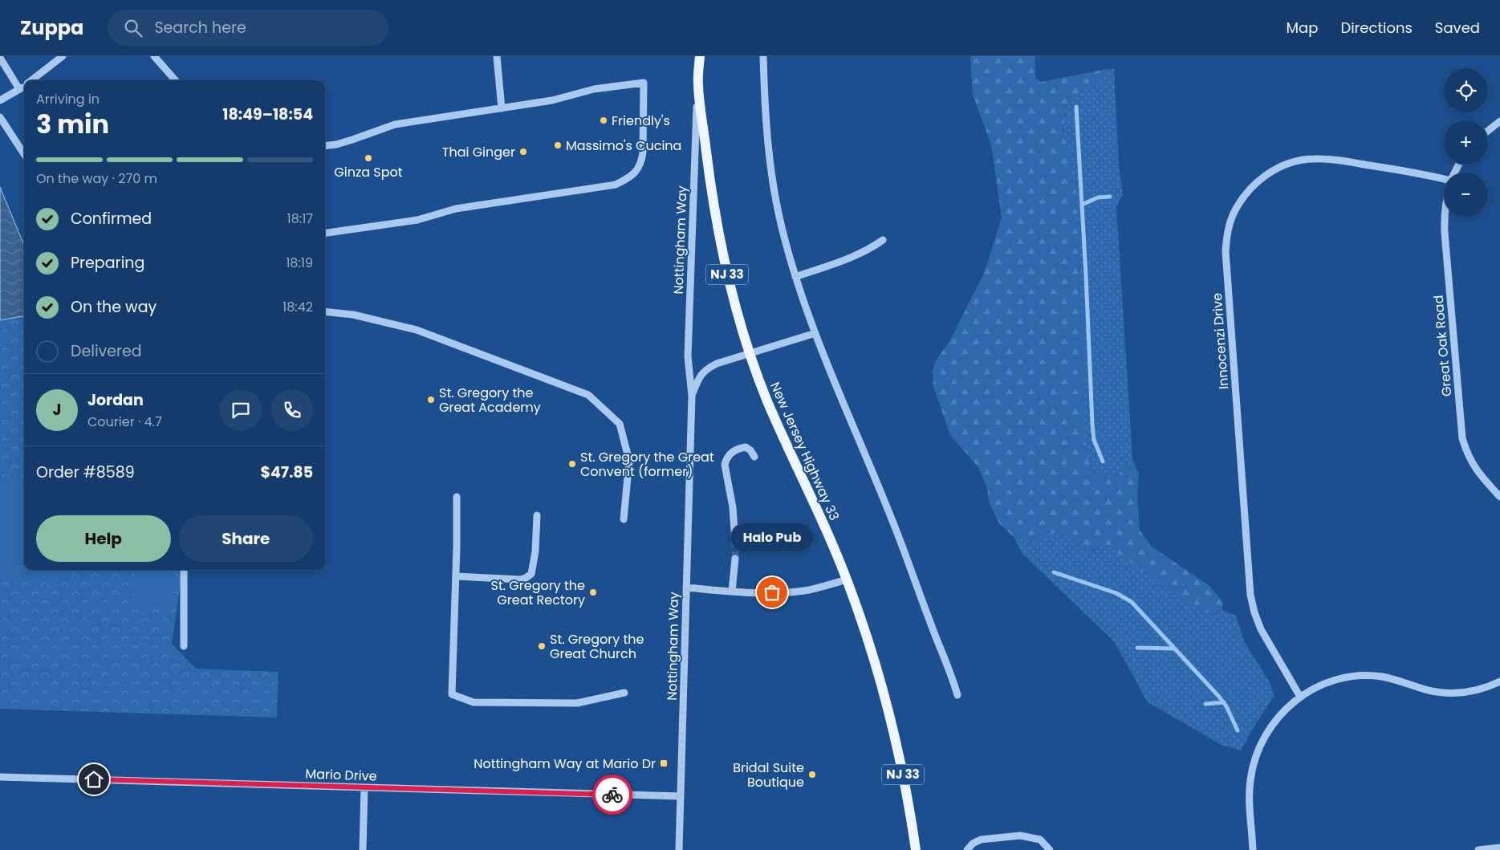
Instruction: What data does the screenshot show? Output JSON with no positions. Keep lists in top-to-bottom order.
{
  "streets": {
    "main road": ["NJ 33", "New Jersey Highway 33"],
    "street": [
      "Nottingham Way",
      "Innocenzi Drive",
      "Great Oak Road",
      "Mario Drive"
    ]
  },
  "crossings": [
    ["Nottingham Way", "New Jersey Highway 33"],
    ["Nottingham Way", "Mario Drive"]
  ],
  "places": {
    "other": [
      "Friendly's",
      "Massimo's Cucina",
      "Thai Ginger",
      "Ginza Spot",
      "St. Gregory the Great Academy",
      "St. Gregory the Great Convent (former)",
      "St. Gregory the Great Rectory",
      "Halo Pub",
      "St. Gregory the Great Church",
      "Bridal Suite Boutique"
    ],
    "transit": ["Nottingham Way at Mario Dr"]
  },
  "page": {
    "header": "Zuppa",
    "search": "Search here",
    "nav": ["Map", "Directions", "Saved"],
    "map_buttons": ["+", "−"],
    "heading": ["3 min", "Arriving in", "18:49–18:54"],
    "panel": [
      "Jordan",
      "Courier · 4.7",
      "Order #8589",
      "$47.85"
    ],
    "bar": "On the way · 270 m",
    "list": [
      ["Confirmed", "18:17"],
      ["Preparing", "18:19"],
      ["On the way", "18:42"],
      "Delivered"
    ],
    "round": "J",
    "buttons": ["Help", "Share"],
    "bubble": "Halo Pub"
  }
}
